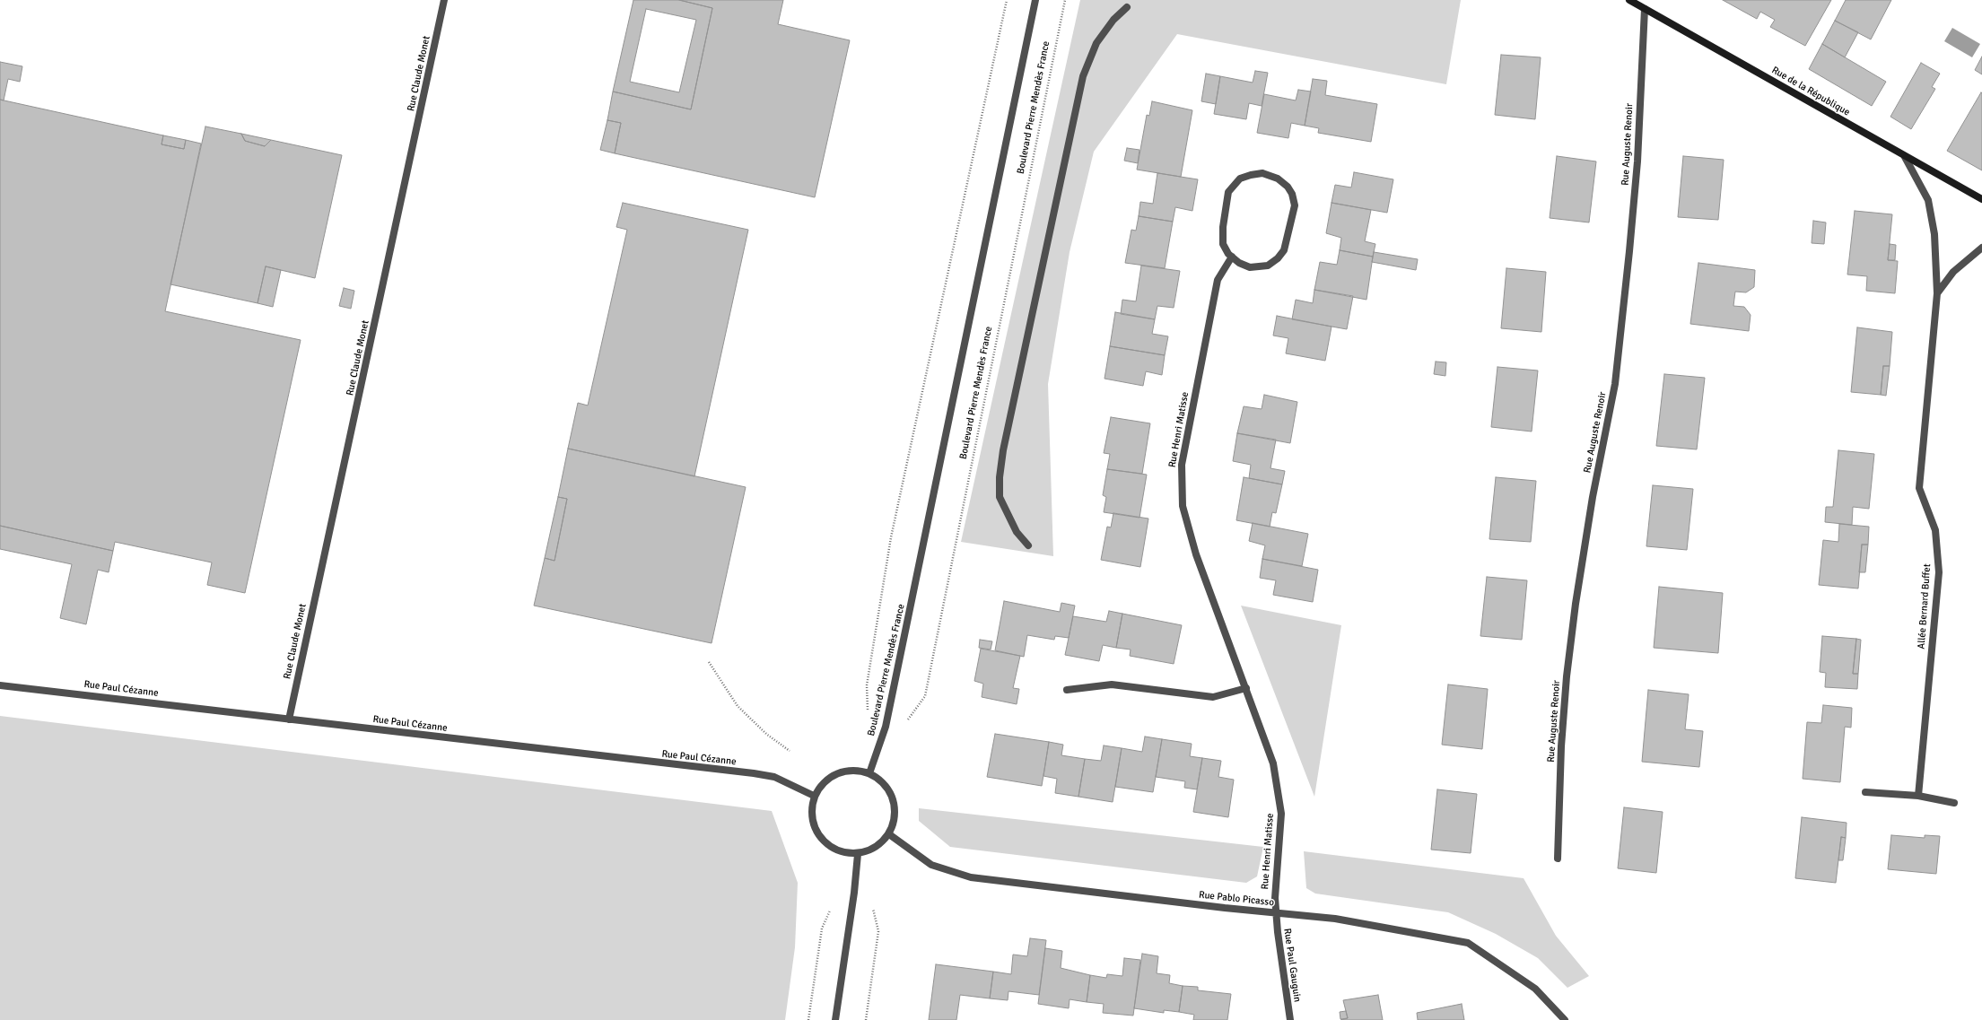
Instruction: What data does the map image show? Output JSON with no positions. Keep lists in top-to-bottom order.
{
  "streets": {
    "main road": ["Rue de la République"],
    "street": [
      "Rue Claude Monet",
      "Boulevard Pierre Mendès France",
      "Rue Auguste Renoir",
      "Rue Henri Matisse",
      "Allée Bernard Buffet",
      "Rue Paul Cézanne",
      "Rue Pablo Picasso",
      "Rue Paul Gauguin"
    ]
  },
  "crossings": [
    ["Rue Claude Monet", "Rue Paul Cézanne"],
    ["Rue de la République", "Rue Auguste Renoir"],
    ["Rue de la République", "Allée Bernard Buffet"],
    ["Boulevard Pierre Mendès France", "Rue Paul Cézanne"],
    ["Boulevard Pierre Mendès France", "Rue Pablo Picasso"],
    ["Rue Henri Matisse", "Rue Pablo Picasso"],
    ["Rue Henri Matisse", "Rue Paul Gauguin"],
    ["Rue Paul Cézanne", "Rue Pablo Picasso"],
    ["Rue Pablo Picasso", "Rue Paul Gauguin"]
  ]
}
